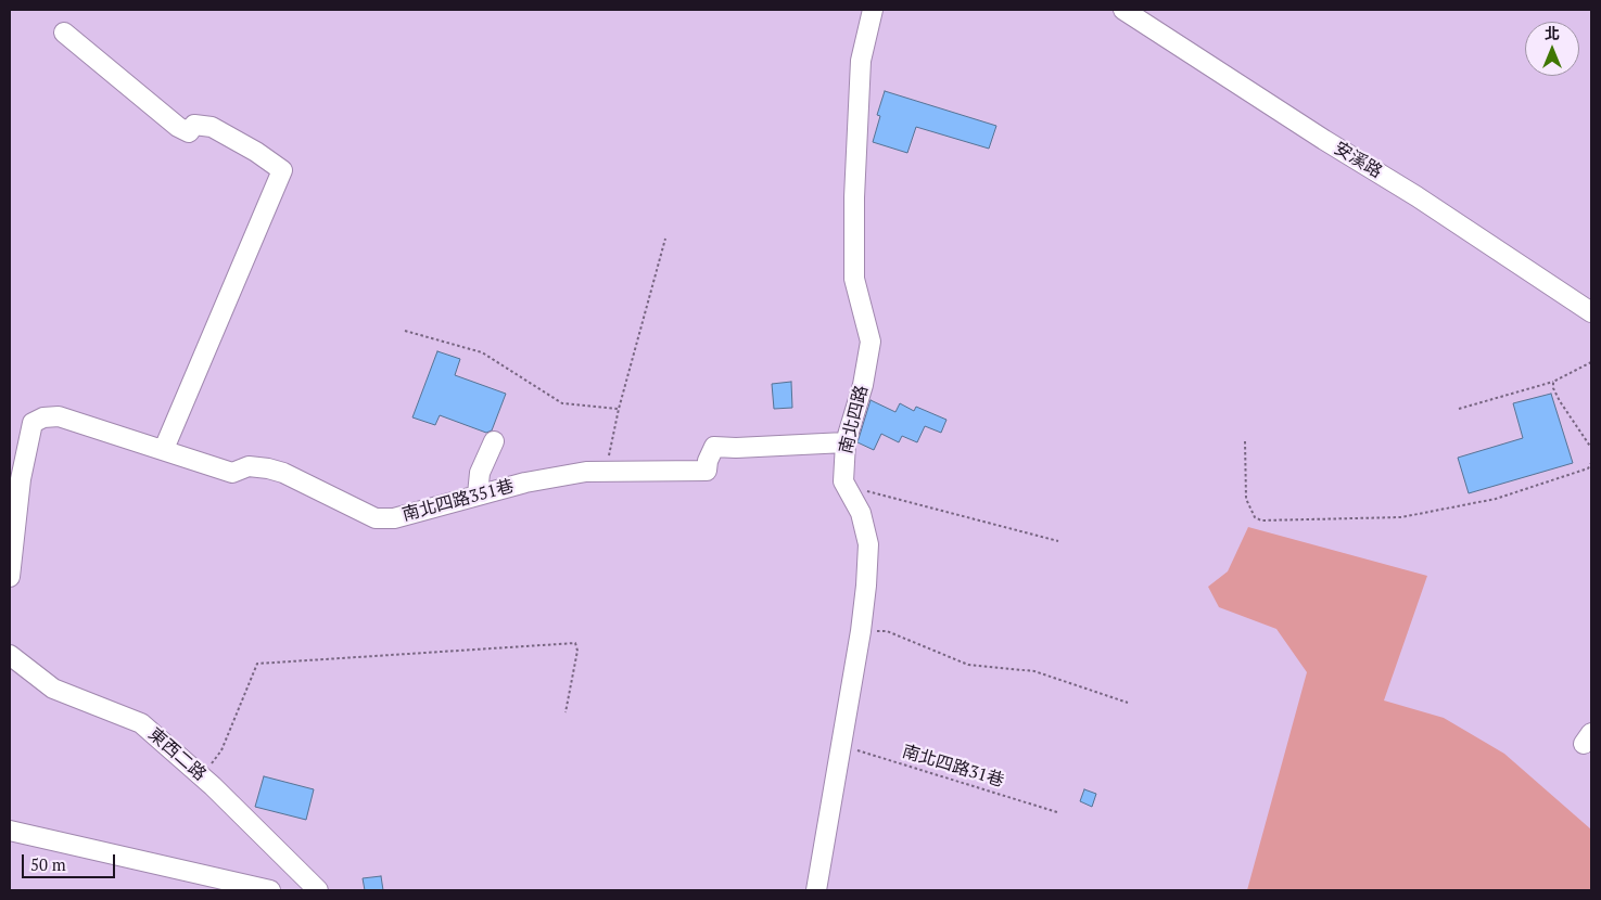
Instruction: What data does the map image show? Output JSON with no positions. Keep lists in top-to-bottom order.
{
  "streets": {
    "street": [
      "安溪路",
      "南北四路",
      "南北四路351巷",
      "東西二路"
    ],
    "path": ["南北四路31巷"]
  },
  "crossings": [
    ["南北四路", "南北四路351巷"],
    ["南北四路", "南北四路31巷"]
  ],
  "scale_bar": "50 m",
  "north": "top"
}
